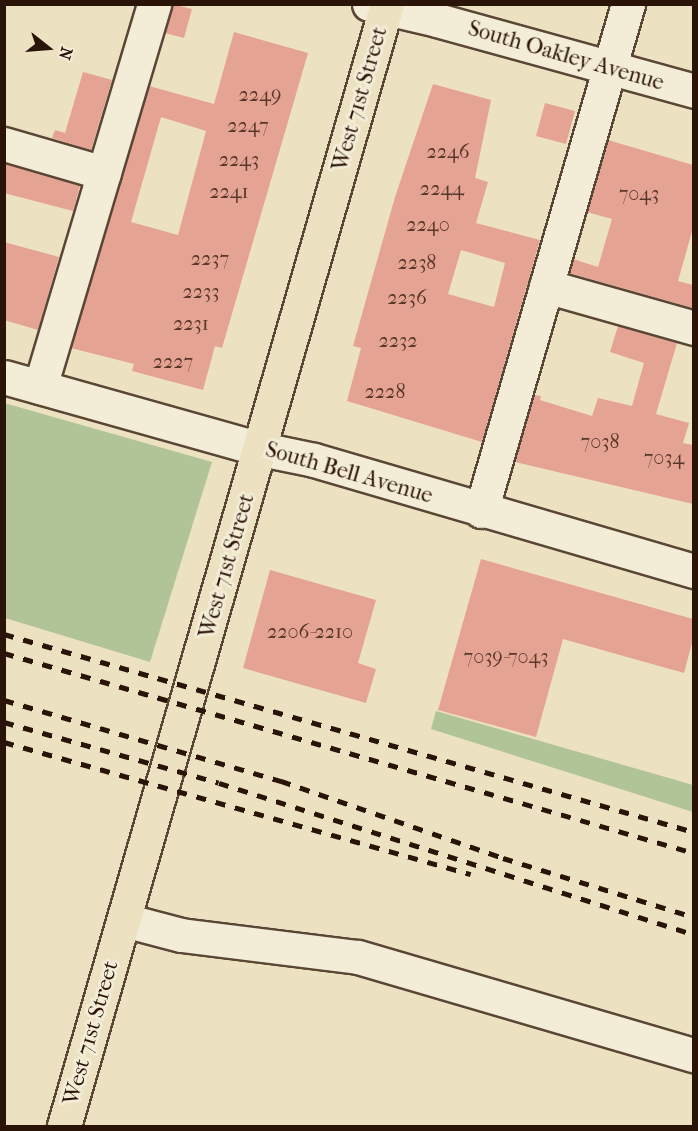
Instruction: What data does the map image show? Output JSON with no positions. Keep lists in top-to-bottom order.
{
  "streets": {
    "main road": ["West 71st Street"],
    "street": ["South Oakley Avenue", "South Bell Avenue"]
  },
  "crossings": [
    ["South Oakley Avenue", "West 71st Street"],
    ["West 71st Street", "South Bell Avenue"]
  ],
  "house_numbers": [
    "2249",
    "2247",
    "2246",
    "2243",
    "2244",
    "2241",
    "7043",
    "2240",
    "2237",
    "2238",
    "2233",
    "2236",
    "2231",
    "2232",
    "2227",
    "2228",
    "7038",
    "7034",
    "2206-2210",
    "7039-7043"
  ],
  "north": "right"
}
